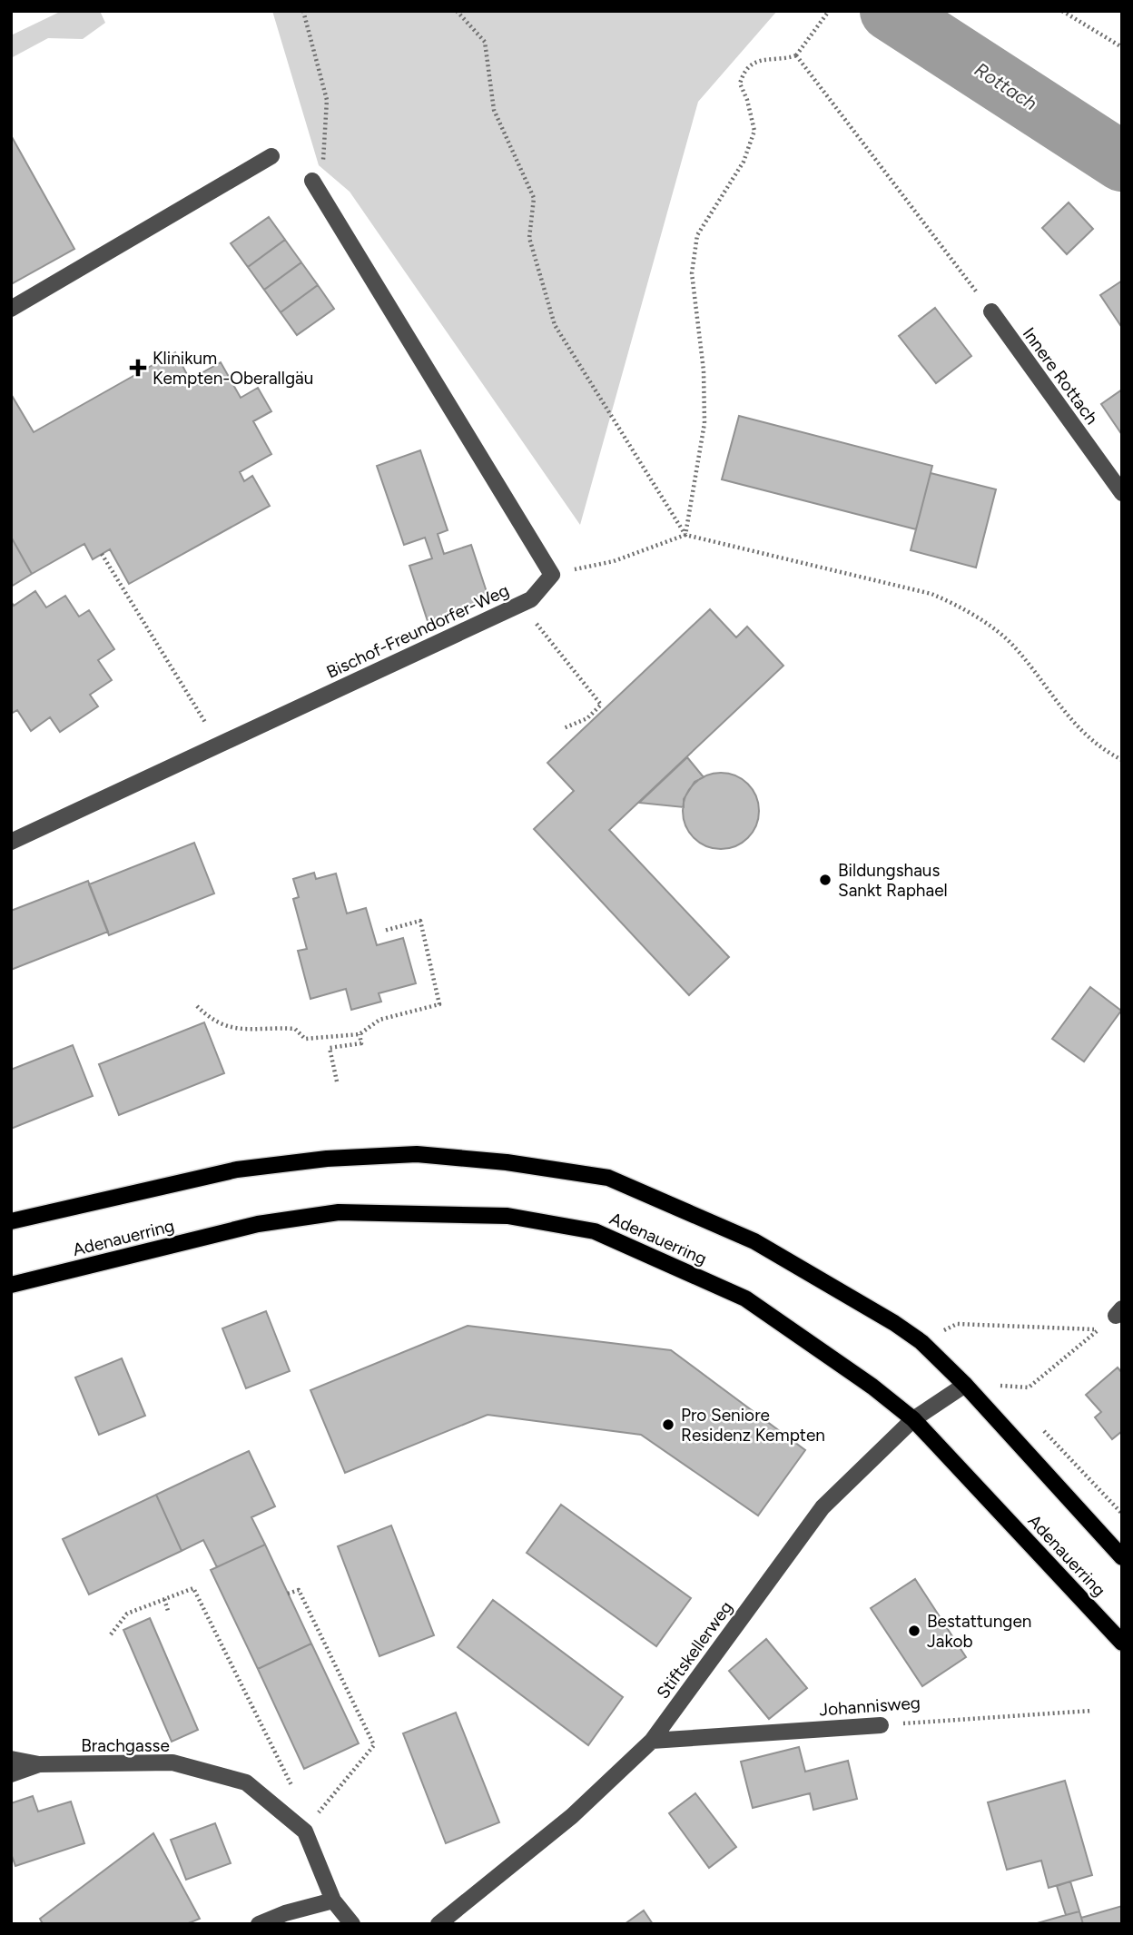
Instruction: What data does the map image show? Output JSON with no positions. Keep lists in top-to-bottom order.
{
  "streets": {
    "main road": ["Adenauerring"],
    "street": [
      "Innere Rottach",
      "Bischof-Freundorfer-Weg",
      "Stiftskellerweg",
      "Johannisweg",
      "Brachgasse"
    ]
  },
  "crossings": [
    ["Adenauerring", "Stiftskellerweg"],
    ["Stiftskellerweg", "Johannisweg"]
  ],
  "water": ["Rottach"],
  "places": {
    "health": ["Klinikum Kempten-Oberallgäu"],
    "other": ["Bildungshaus Sankt Raphael", "Pro Seniore Residenz Kempten", "Bestattungen Jakob"]
  }
}
